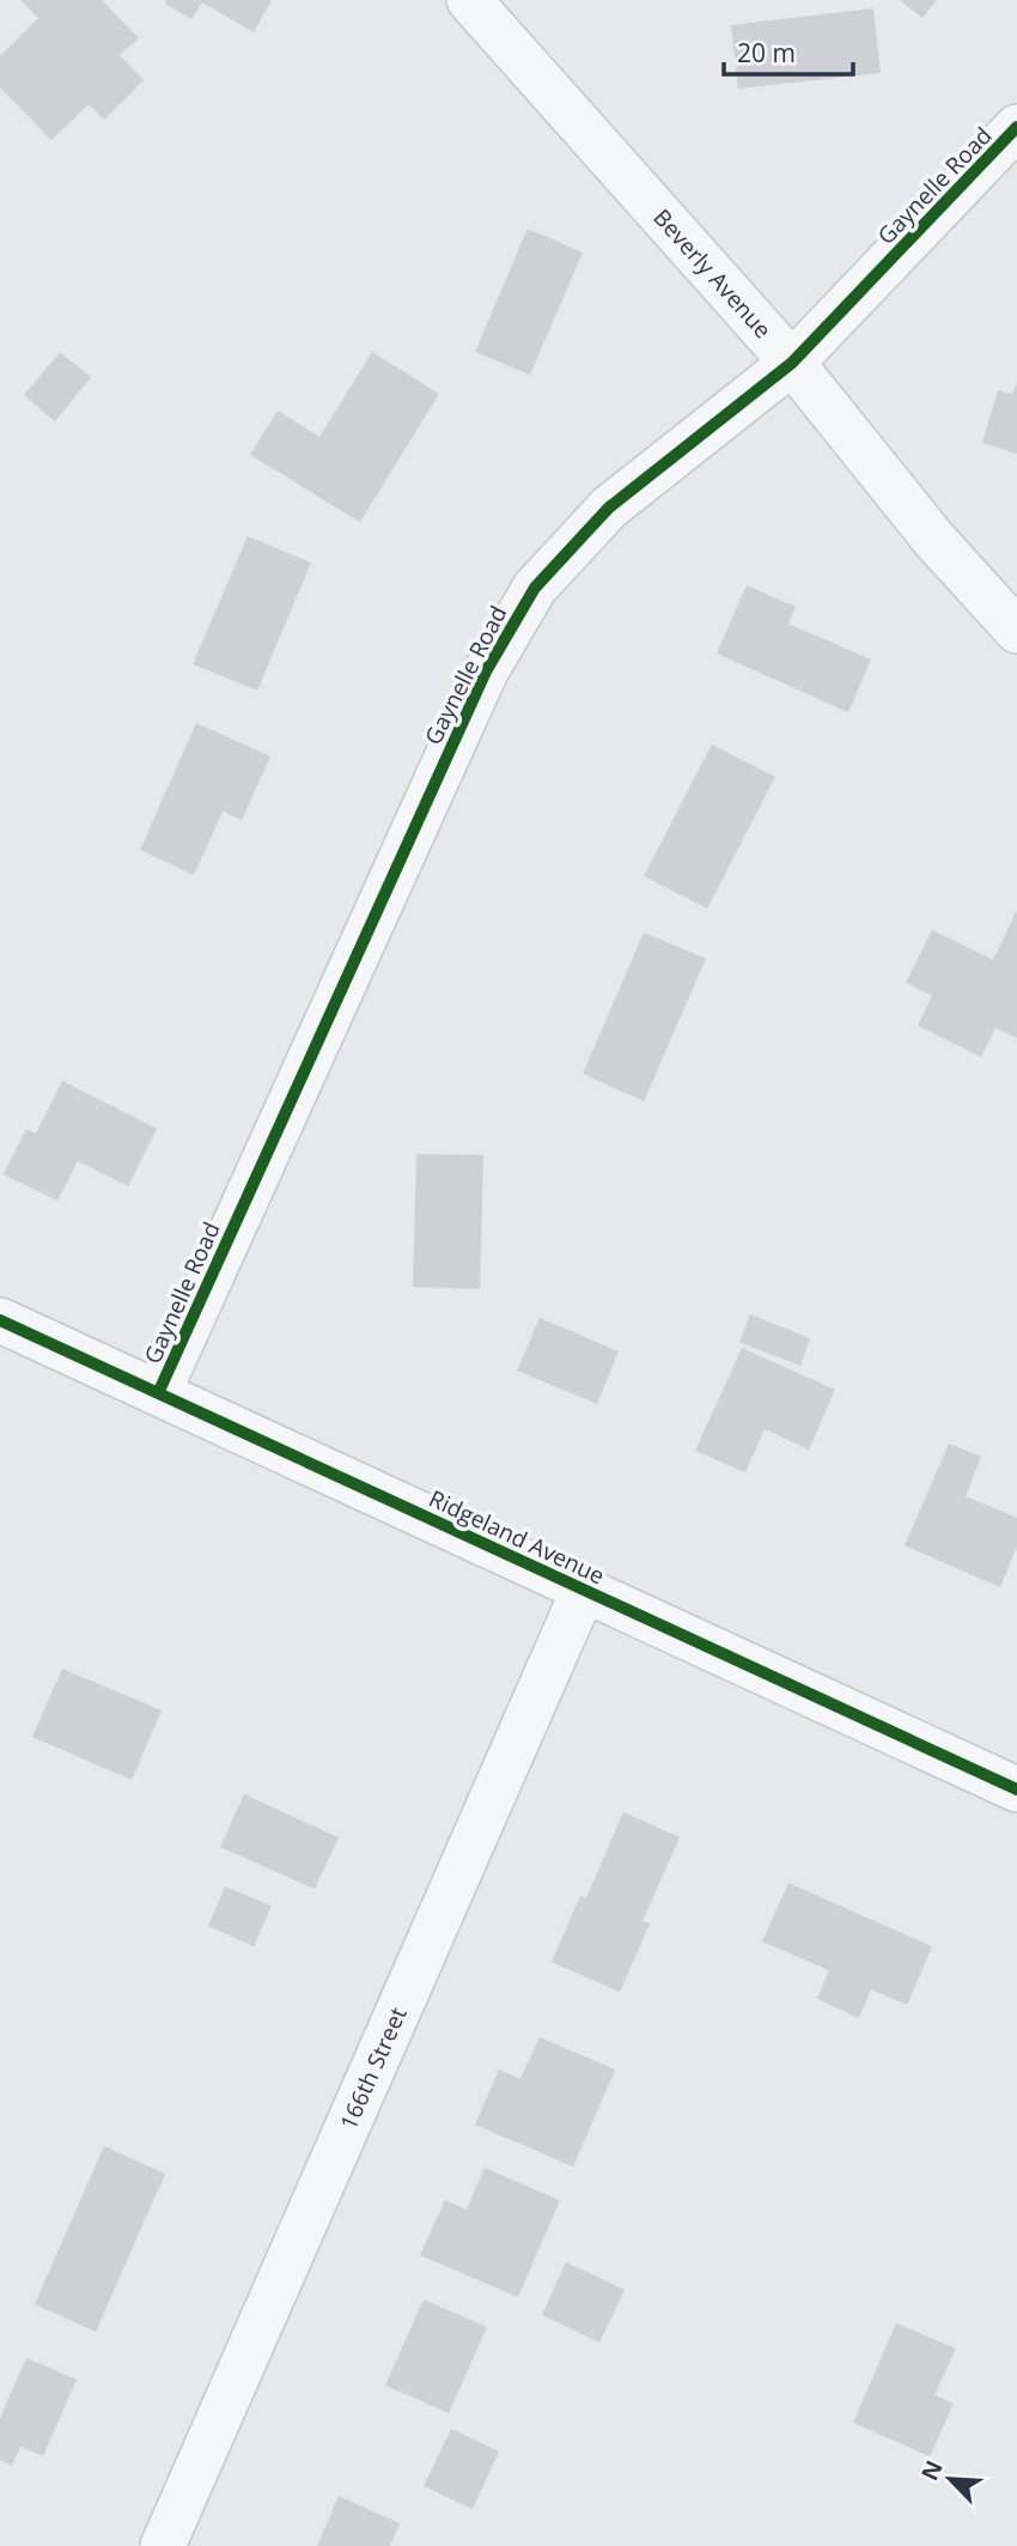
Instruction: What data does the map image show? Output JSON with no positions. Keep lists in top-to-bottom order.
{
  "streets": {
    "street": [
      "Gaynelle Road",
      "Beverly Avenue",
      "Ridgeland Avenue",
      "166th Street"
    ]
  },
  "crossings": [
    ["Gaynelle Road", "Beverly Avenue"],
    ["Gaynelle Road", "Ridgeland Avenue"],
    ["Ridgeland Avenue", "166th Street"]
  ],
  "scale_bar": "20 m",
  "north": "top left"
}
